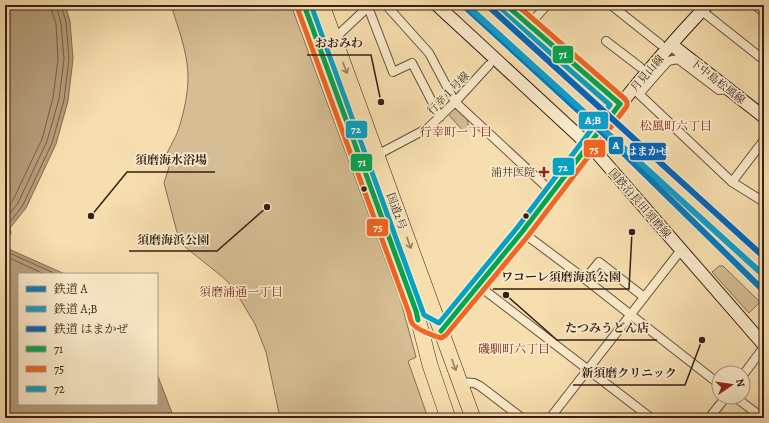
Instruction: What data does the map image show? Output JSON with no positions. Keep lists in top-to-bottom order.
{
  "streets": {
    "highway": ["国道2号"],
    "street": [
      "月見山線",
      "下中島松風線",
      "行幸１号線",
      "国鉄沿長田須磨線"
    ]
  },
  "crossings": [
    ["月見山線", "下中島松風線"],
    ["月見山線", "国道2号"],
    ["行幸１号線", "国道2号"]
  ],
  "districts": [
    "松風町六丁目",
    "行幸町一丁目",
    "須磨浦通一丁目",
    "磯馴町六丁目"
  ],
  "places": {
    "other": [
      "おおみわ",
      "須磨海浜公園",
      "須磨海水浴場",
      "ワコーレ須磨海浜公園",
      "たつみうどん店",
      "新須磨クリニック"
    ],
    "health": ["浦井医院"]
  },
  "lines": [
    "rail line A",
    "rail line はまかぜ",
    "transit line 71",
    "transit line 75",
    "transit line 72",
    "rail line A;B"
  ],
  "legend": [
    "鉄道 A",
    "鉄道 A;B",
    "鉄道 はまかぜ",
    "71",
    "75",
    "72"
  ],
  "north": "right"
}
